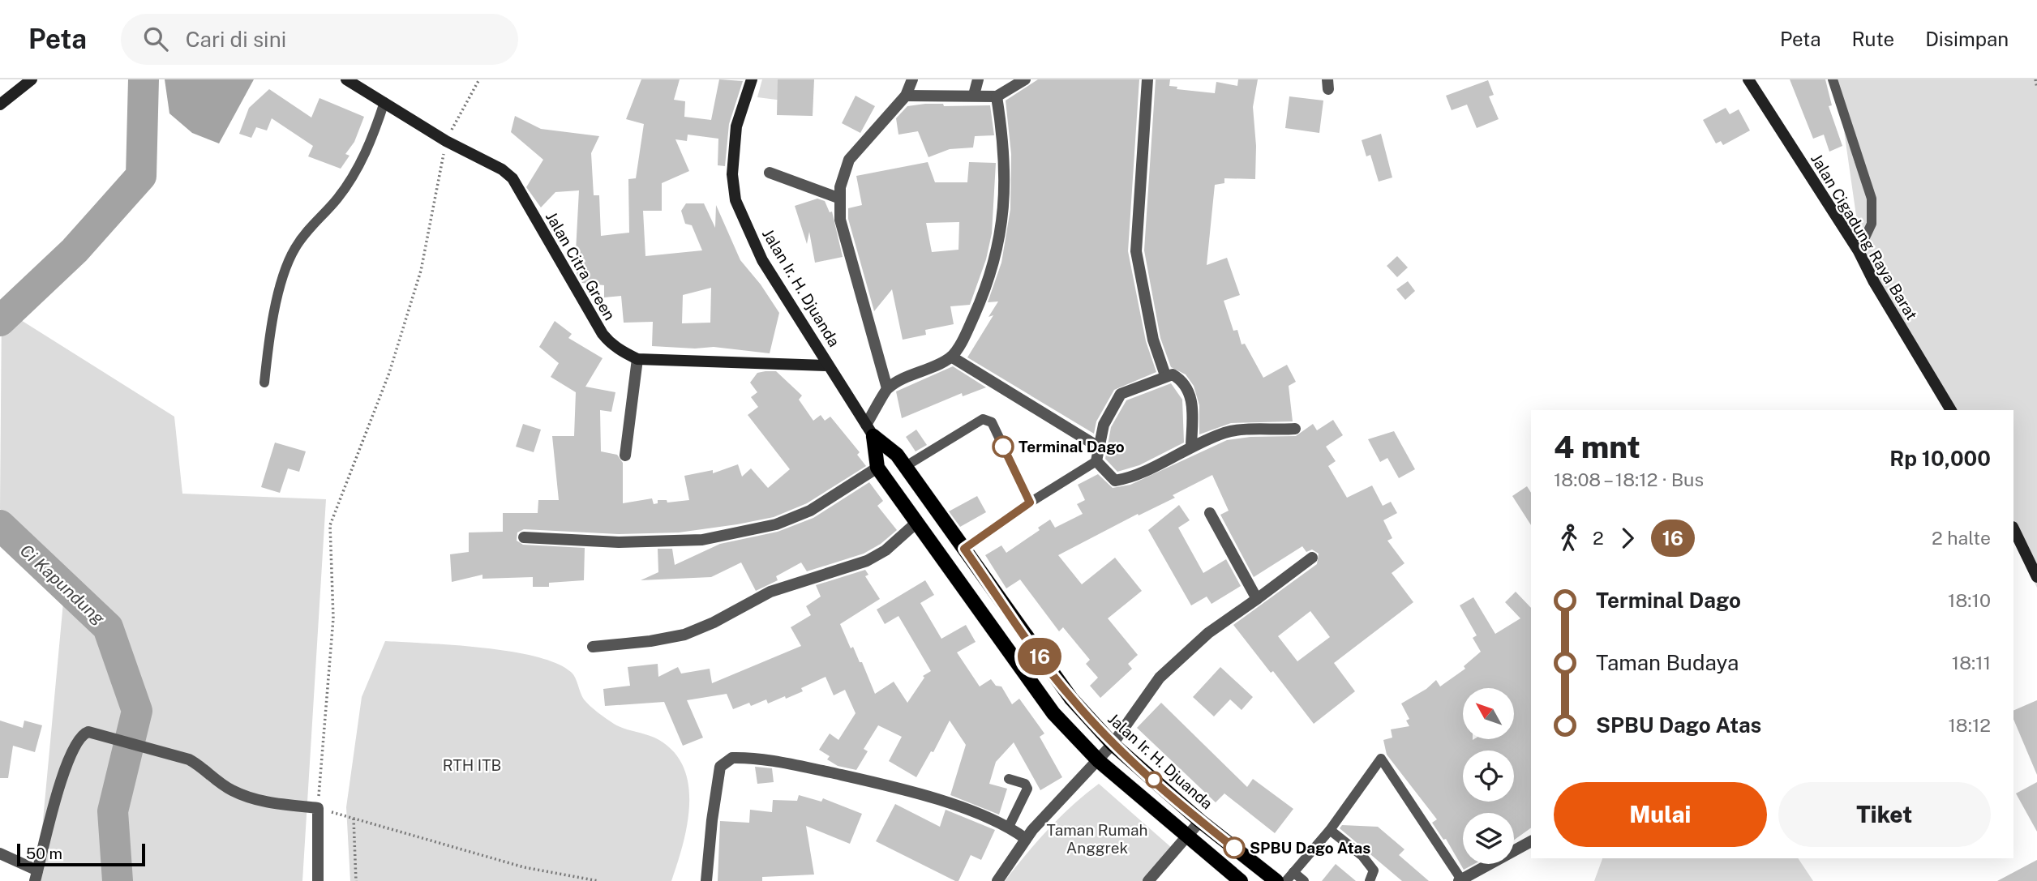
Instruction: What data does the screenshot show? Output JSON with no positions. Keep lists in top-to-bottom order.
{
  "streets": {
    "main road": ["Jalan Ir. H. Djuanda"],
    "street": ["Jalan Cigadung Raya Barat", "Jalan Citra Green"]
  },
  "crossings": [
    ["Jalan Citra Green", "Jalan Ir. H. Djuanda"]
  ],
  "water": ["Ci Kapundung"],
  "parks": ["RTH ITB", "Taman Rumah Anggrek"],
  "places": ["Terminal Dago", "SPBU Dago Atas"],
  "lines": ["bus line 16"],
  "scale_bar": "50 m",
  "north": "top left",
  "page": {
    "header": "Peta",
    "search": "Cari di sini",
    "nav": ["Peta", "Rute", "Disimpan"],
    "on_map": "16",
    "heading": ["4 mnt", "18:08 – 18:12 · Bus", "Rp 10,000"],
    "legs": ["2", "16", "2 halte"],
    "list": [
      {
        "name": "Terminal Dago",
        "value": "18:10"
      },
      {
        "name": "Taman Budaya",
        "value": "18:11"
      },
      {
        "name": "SPBU Dago Atas",
        "value": "18:12"
      }
    ],
    "buttons": ["Mulai", "Tiket"],
    "scale": "50 m"
  }
}
